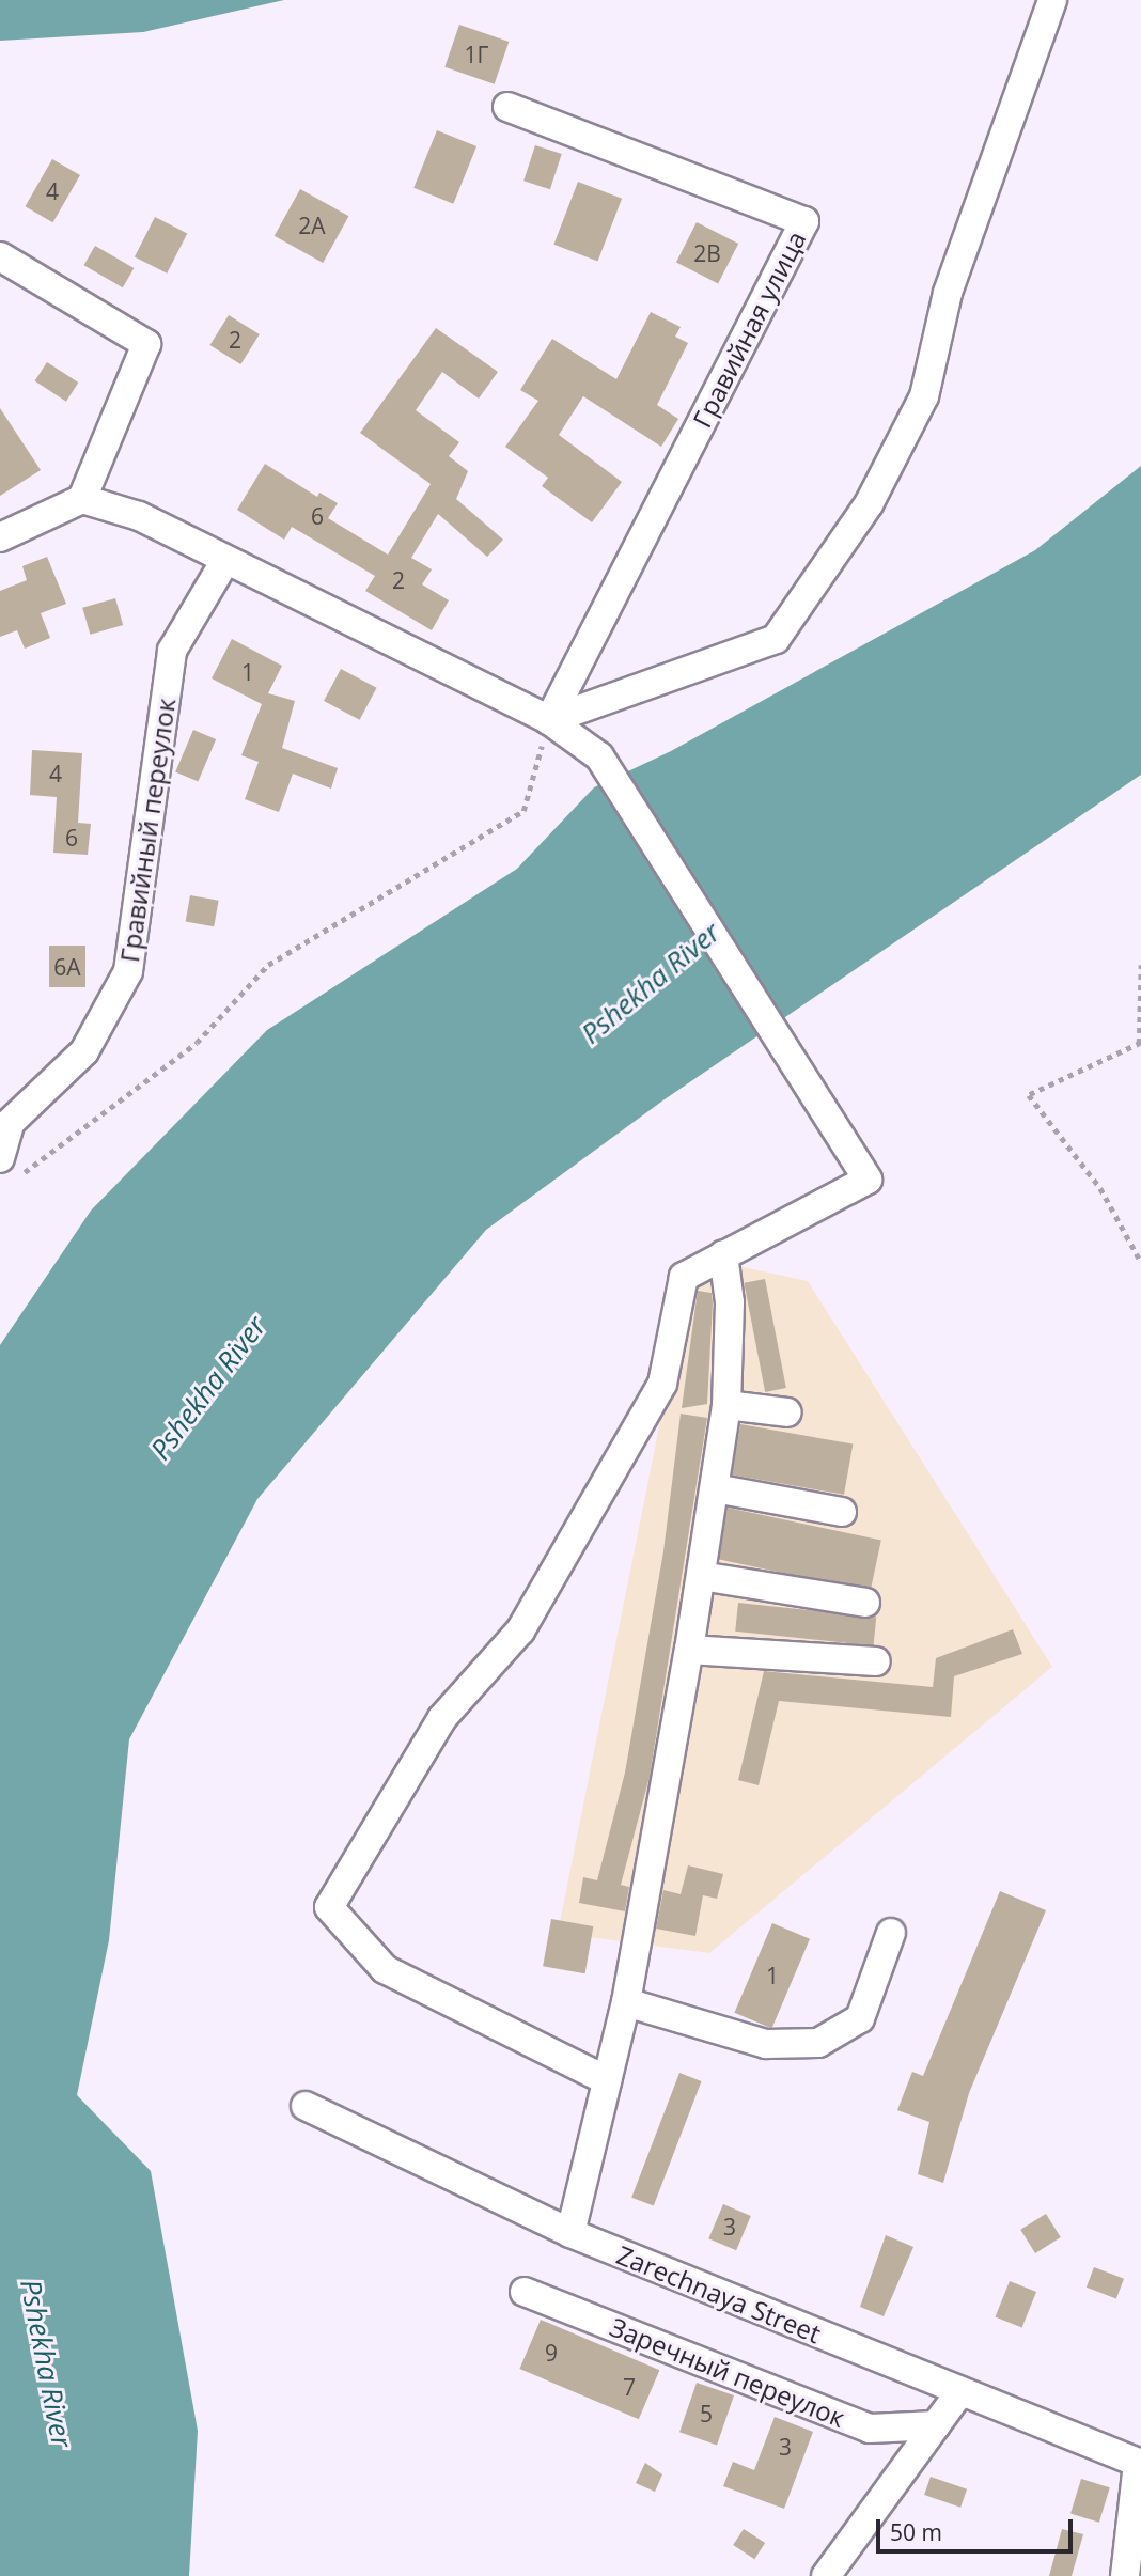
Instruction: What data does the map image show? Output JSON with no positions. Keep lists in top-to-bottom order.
{
  "streets": {
    "street": [
      "Гравийная улица",
      "Гравийный переулок",
      "Zarechnaya Street",
      "Заречный переулок"
    ]
  },
  "water": ["Pshekha River"],
  "house_numbers": [
    "1Г",
    "4",
    "2А",
    "2В",
    "2",
    "6",
    "2",
    "1",
    "4",
    "6",
    "6А",
    "1",
    "3",
    "9",
    "7",
    "5",
    "3"
  ],
  "scale_bar": "50 m"
}
